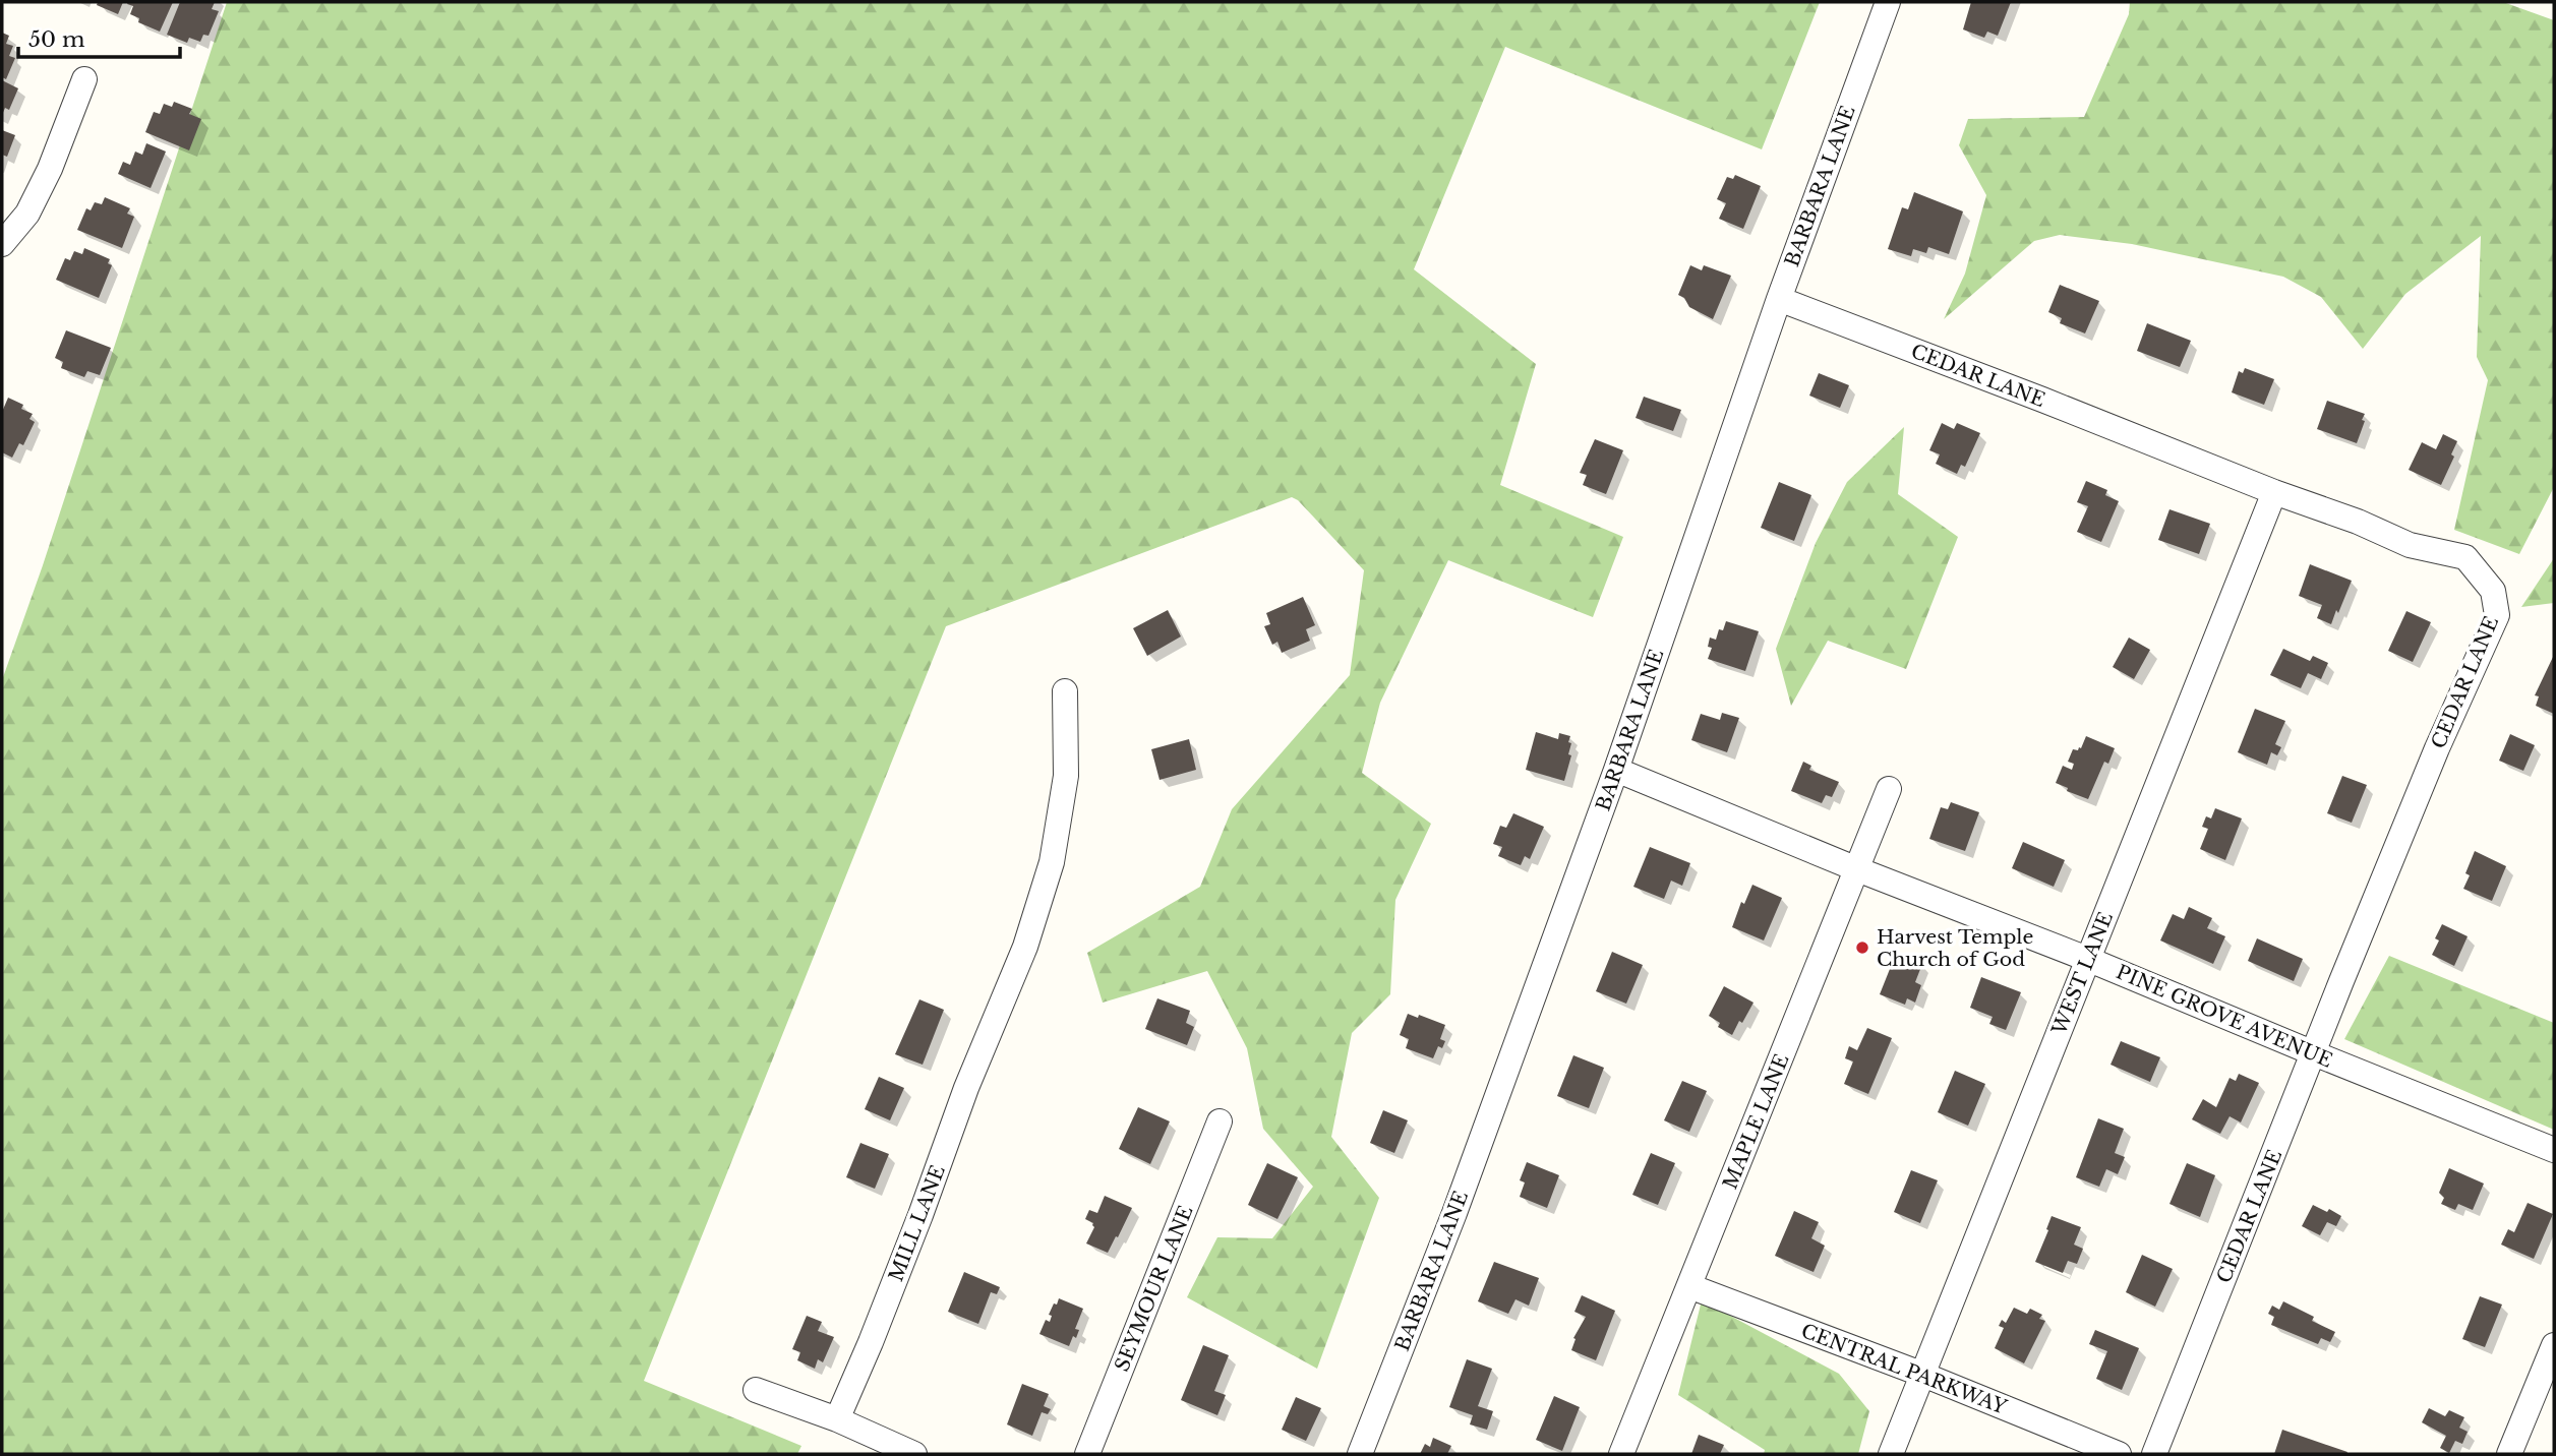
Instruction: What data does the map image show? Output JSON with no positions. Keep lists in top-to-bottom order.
{
  "streets": {
    "street": [
      "BARBARA LANE",
      "CEDAR LANE",
      "WEST LANE",
      "PINE GROVE AVENUE",
      "MAPLE LANE",
      "MILL LANE",
      "SEYMOUR LANE",
      "CENTRAL PARKWAY"
    ]
  },
  "crossings": [
    ["BARBARA LANE", "CEDAR LANE"],
    ["BARBARA LANE", "PINE GROVE AVENUE"],
    ["CEDAR LANE", "WEST LANE"],
    ["CEDAR LANE", "PINE GROVE AVENUE"],
    ["WEST LANE", "PINE GROVE AVENUE"],
    ["WEST LANE", "CENTRAL PARKWAY"],
    ["PINE GROVE AVENUE", "MAPLE LANE"],
    ["MAPLE LANE", "CENTRAL PARKWAY"]
  ],
  "places": ["Harvest Temple Church of God"],
  "scale_bar": "50 m"
}
